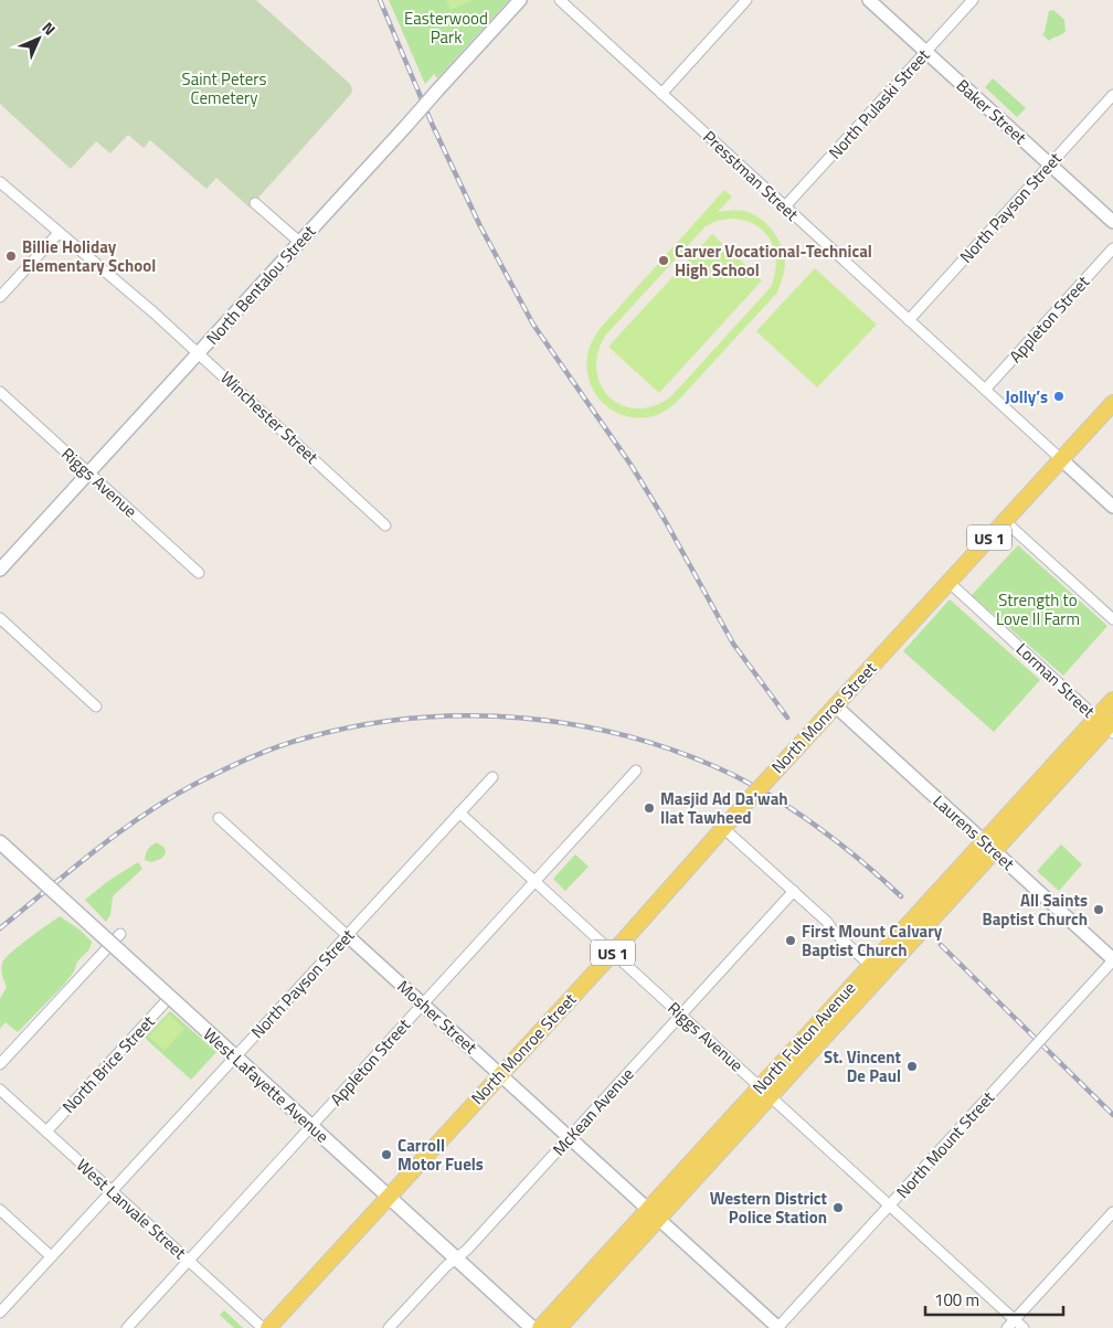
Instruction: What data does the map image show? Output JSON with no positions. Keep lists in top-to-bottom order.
{
  "streets": {
    "main road": [
      "US 1",
      "North Monroe Street",
      "North Fulton Avenue",
      "West Lafayette Avenue"
    ],
    "street": [
      "North Pulaski Street",
      "Baker Street",
      "Presstman Street",
      "North Payson Street",
      "North Bentalou Street",
      "Appleton Street",
      "Winchester Street",
      "Riggs Avenue",
      "Lorman Street",
      "Laurens Street",
      "Mosher Street",
      "North Brice Street",
      "McKean Avenue",
      "North Mount Street",
      "West Lanvale Street"
    ]
  },
  "crossings": [
    ["North Pulaski Street", "Baker Street"],
    ["North Pulaski Street", "Presstman Street"],
    ["Baker Street", "North Payson Street"],
    ["Presstman Street", "North Payson Street"],
    ["Presstman Street", "Appleton Street"],
    ["Presstman Street", "North Monroe Street"],
    ["North Payson Street", "Riggs Avenue"],
    ["North Payson Street", "Mosher Street"],
    ["North Payson Street", "West Lafayette Avenue"],
    ["North Payson Street", "West Lanvale Street"],
    ["North Bentalou Street", "Winchester Street"],
    ["North Bentalou Street", "Riggs Avenue"],
    ["Appleton Street", "Riggs Avenue"],
    ["Appleton Street", "Mosher Street"],
    ["Appleton Street", "West Lafayette Avenue"],
    ["Appleton Street", "West Lanvale Street"],
    ["Riggs Avenue", "North Monroe Street"],
    ["Riggs Avenue", "North Fulton Avenue"],
    ["Riggs Avenue", "McKean Avenue"],
    ["Riggs Avenue", "North Mount Street"],
    ["Lorman Street", "North Monroe Street"],
    ["Lorman Street", "North Fulton Avenue"],
    ["North Monroe Street", "Laurens Street"],
    ["North Monroe Street", "Mosher Street"],
    ["North Monroe Street", "West Lafayette Avenue"],
    ["Laurens Street", "North Fulton Avenue"],
    ["Laurens Street", "North Mount Street"],
    ["Mosher Street", "North Fulton Avenue"],
    ["Mosher Street", "McKean Avenue"],
    ["Mosher Street", "North Mount Street"],
    ["North Brice Street", "West Lanvale Street"],
    ["West Lafayette Avenue", "McKean Avenue"]
  ],
  "parks": ["Easterwood Park", "Saint Peters Cemetery", "Strength to Love II Farm"],
  "places": [
    "Billie Holiday Elementary School",
    "Carver Vocational-Technical High School",
    "Jolly’s",
    "Masjid Ad Da'wah Ilat Tawheed",
    "All Saints Baptist Church",
    "First Mount Calvary Baptist Church",
    "St. Vincent De Paul",
    "Carroll Motor Fuels",
    "Western District Police Station"
  ],
  "scale_bar": "100 m",
  "north": "top right"
}
